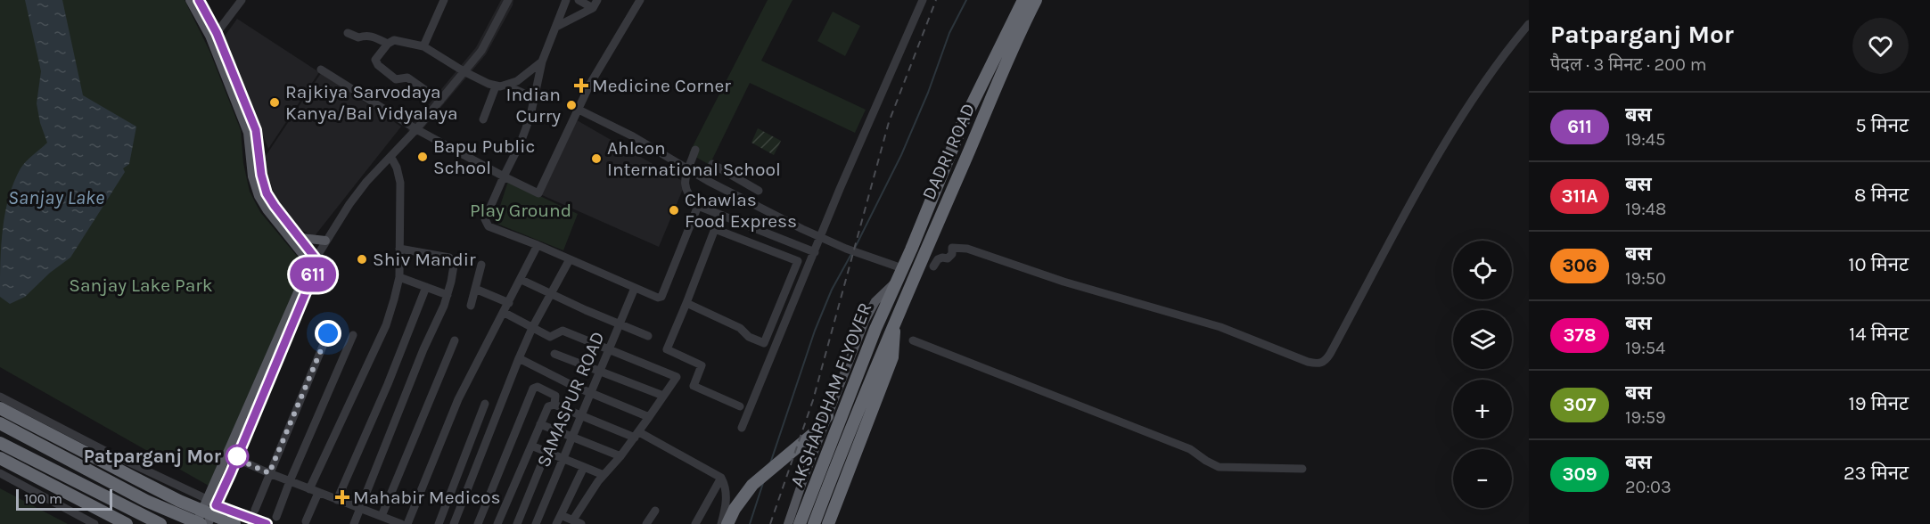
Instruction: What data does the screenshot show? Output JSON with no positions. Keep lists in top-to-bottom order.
{
  "streets": {
    "highway": ["DADRI ROAD", "AKSHARDHAM FLYOVER"],
    "street": ["SAMASPUR ROAD"]
  },
  "crossings": [
    ["DADRI ROAD", "AKSHARDHAM FLYOVER"]
  ],
  "water": ["Sanjay Lake"],
  "parks": ["Play Ground", "Sanjay Lake Park"],
  "places": {
    "health": ["Medicine Corner", "Mahabir Medicos"],
    "other": [
      "Rajkiya Sarvodaya Kanya/Bal Vidyalaya",
      "Indian Curry",
      "Bapu Public School",
      "Ahlcon International School",
      "Chawlas Food Express",
      "Shiv Mandir",
      "Patparganj Mor"
    ]
  },
  "lines": ["bus line 611"],
  "scale_bar": "100 m",
  "page": {
    "on_map": "611",
    "heading": ["Patparganj Mor", "पैदल · 3 मिनट · 200 m"],
    "list": [
      {
        "mark": "611",
        "name": "बस",
        "note": "19:45",
        "value": "5 मिनट"
      },
      {
        "mark": "311A",
        "name": "बस",
        "note": "19:48",
        "value": "8 मिनट"
      },
      {
        "mark": "306",
        "name": "बस",
        "note": "19:50",
        "value": "10 मिनट"
      },
      {
        "mark": "378",
        "name": "बस",
        "note": "19:54",
        "value": "14 मिनट"
      },
      {
        "mark": "307",
        "name": "बस",
        "note": "19:59",
        "value": "19 मिनट"
      },
      {
        "mark": "309",
        "name": "बस",
        "note": "20:03",
        "value": "23 मिनट"
      }
    ],
    "map_buttons": ["+", "−"],
    "scale": "100 m"
  }
}
